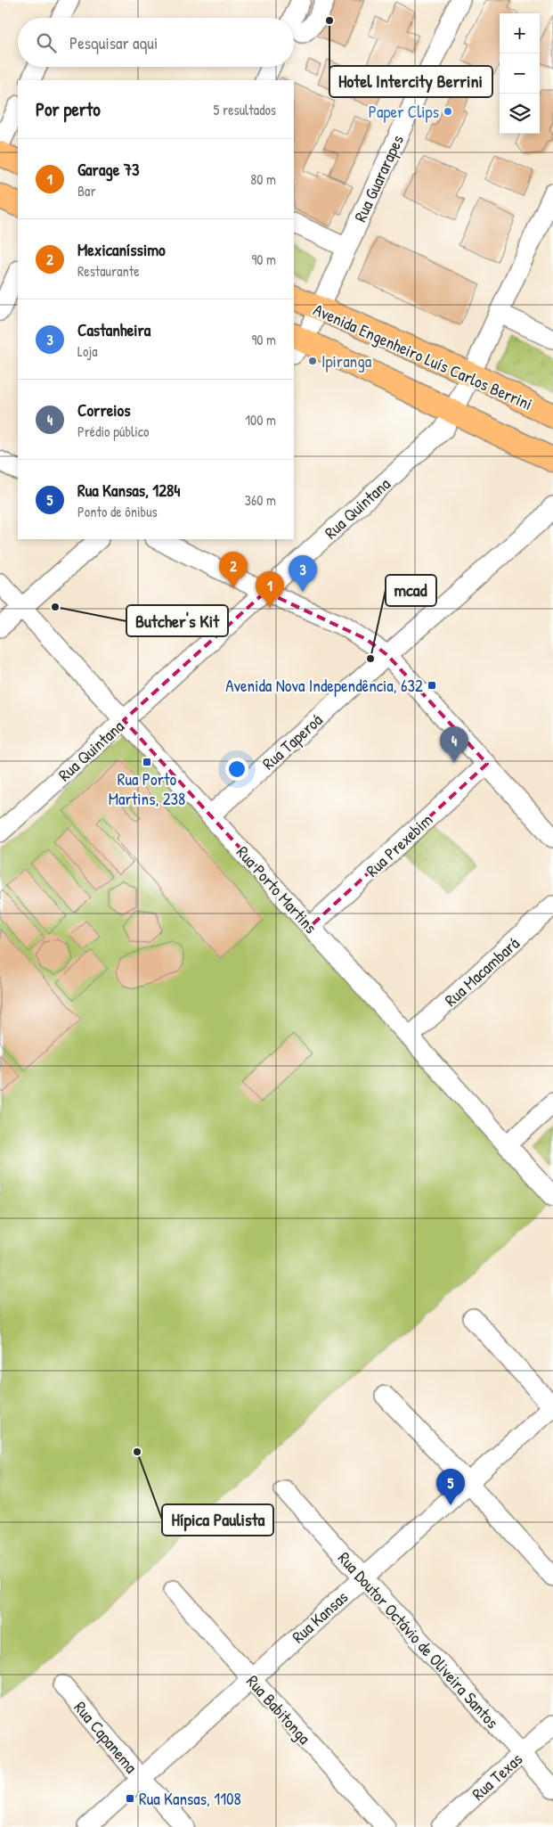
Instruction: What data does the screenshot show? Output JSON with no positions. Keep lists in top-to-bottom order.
{
  "streets": {
    "main road": ["Avenida Engenheiro Luís Carlos Berrini"],
    "street": [
      "Rua Guararapes",
      "Rua Quintana",
      "Rua Taperoá",
      "Rua Prexebim",
      "Rua Porto Martins",
      "Rua Macambará",
      "Rua Kansas",
      "Rua Doutor Octávio de Oliveira Santos",
      "Rua Babitonga",
      "Rua Capanema",
      "Rua Texas"
    ]
  },
  "crossings": [
    ["Rua Guararapes", "Avenida Engenheiro Luís Carlos Berrini"],
    ["Avenida Engenheiro Luís Carlos Berrini", "Rua Quintana"],
    ["Rua Quintana", "Rua Porto Martins"],
    ["Rua Taperoá", "Rua Porto Martins"],
    ["Rua Prexebim", "Rua Porto Martins"],
    ["Rua Porto Martins", "Rua Macambará"],
    ["Rua Kansas", "Rua Doutor Octávio de Oliveira Santos"],
    ["Rua Kansas", "Rua Babitonga"],
    ["Rua Kansas", "Rua Capanema"],
    ["Rua Doutor Octávio de Oliveira Santos", "Rua Texas"]
  ],
  "places": {
    "other": [
      "Hotel Intercity Berrini",
      "Paper Clips",
      "Ipiranga",
      "Butcher's Kit",
      "mcad",
      "Hípica Paulista"
    ],
    "transit": ["Avenida Nova Independência, 632", "Rua Porto Martins, 238", "Rua Kansas, 1108"]
  },
  "page": {
    "map_buttons": ["+", "−"],
    "search": "Pesquisar aqui",
    "heading": ["Por perto", "5 resultados"],
    "list": [
      {
        "mark": "1",
        "name": "Garage 73",
        "note": "Bar",
        "value": "80 m"
      },
      {
        "mark": "2",
        "name": "Mexicaníssimo",
        "note": "Restaurante",
        "value": "90 m"
      },
      {
        "mark": "3",
        "name": "Castanheira",
        "note": "Loja",
        "value": "90 m"
      },
      {
        "mark": "4",
        "name": "Correios",
        "note": "Prédio público",
        "value": "100 m"
      },
      {
        "mark": "5",
        "name": "Rua Kansas, 1284",
        "note": "Ponto de ônibus",
        "value": "360 m"
      }
    ],
    "pins": [
      "2",
      "3",
      "1",
      "4",
      "5"
    ]
  }
}
